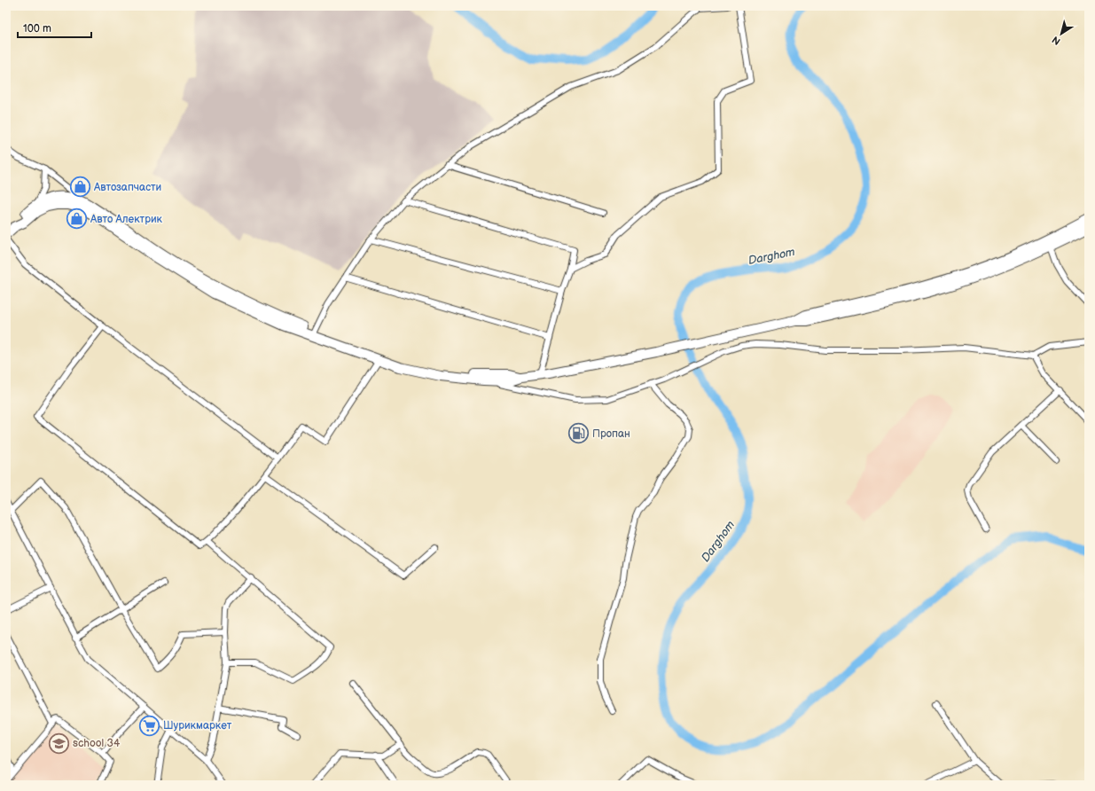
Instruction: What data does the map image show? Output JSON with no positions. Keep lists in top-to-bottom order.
{
  "water": ["Darghоm"],
  "places": {
    "shop": ["Автозапчасти", "Авто Алектрик"],
    "fuel station": ["Пропан"],
    "supermarket": ["Шурикмаркет"],
    "school or university": ["school 34"]
  },
  "scale_bar": "100 m",
  "north": "bottom left"
}
